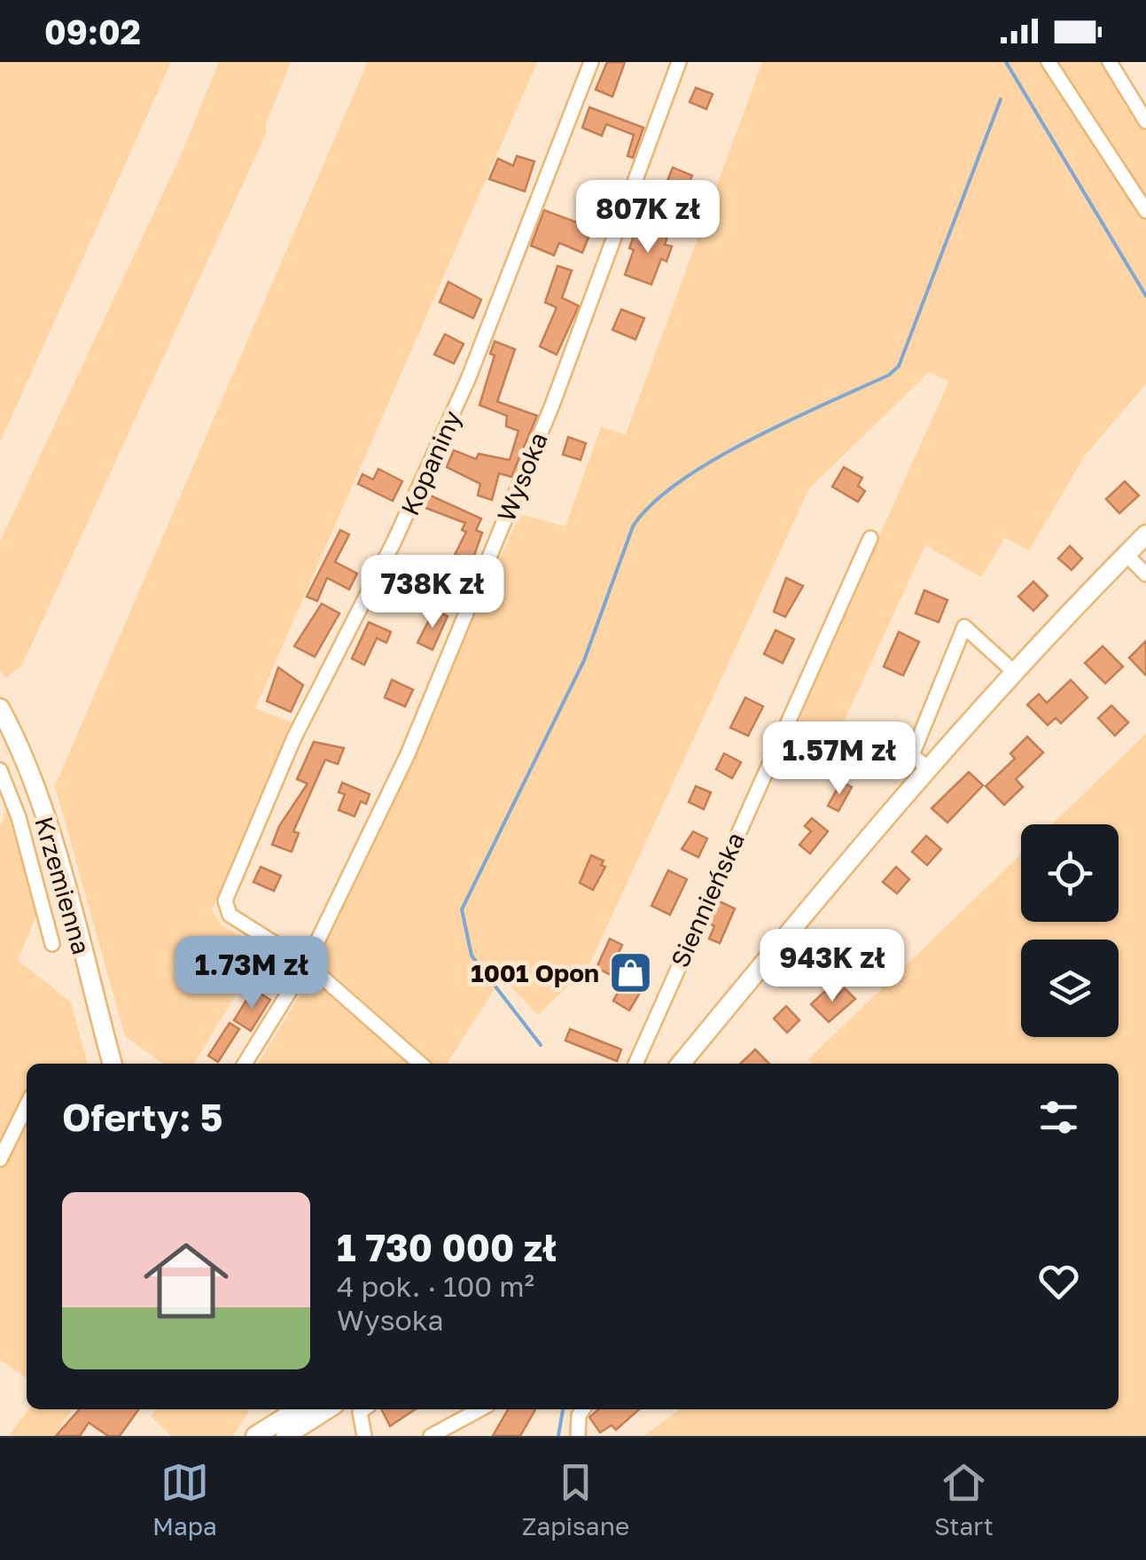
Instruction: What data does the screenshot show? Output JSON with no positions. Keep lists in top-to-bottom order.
{
  "streets": {
    "main road": ["Krzemienna"],
    "street": ["Kopaniny", "Wysoka", "Siennieńska"]
  },
  "crossings": [
    ["Kopaniny", "Wysoka"]
  ],
  "places": {
    "shop": ["1001 Opon"]
  },
  "page": {
    "status": "09:02",
    "price": [
      "807K zł",
      "738K zł",
      "1.57M zł",
      "943K zł",
      "1.73M zł"
    ],
    "heading": "Oferty: 5",
    "list": [
      {
        "name": "1 730 000 zł",
        "note": "4 pok. · 100 m² · Wysoka"
      }
    ],
    "tabs": ["Mapa", "Zapisane", "Start"]
  }
}
